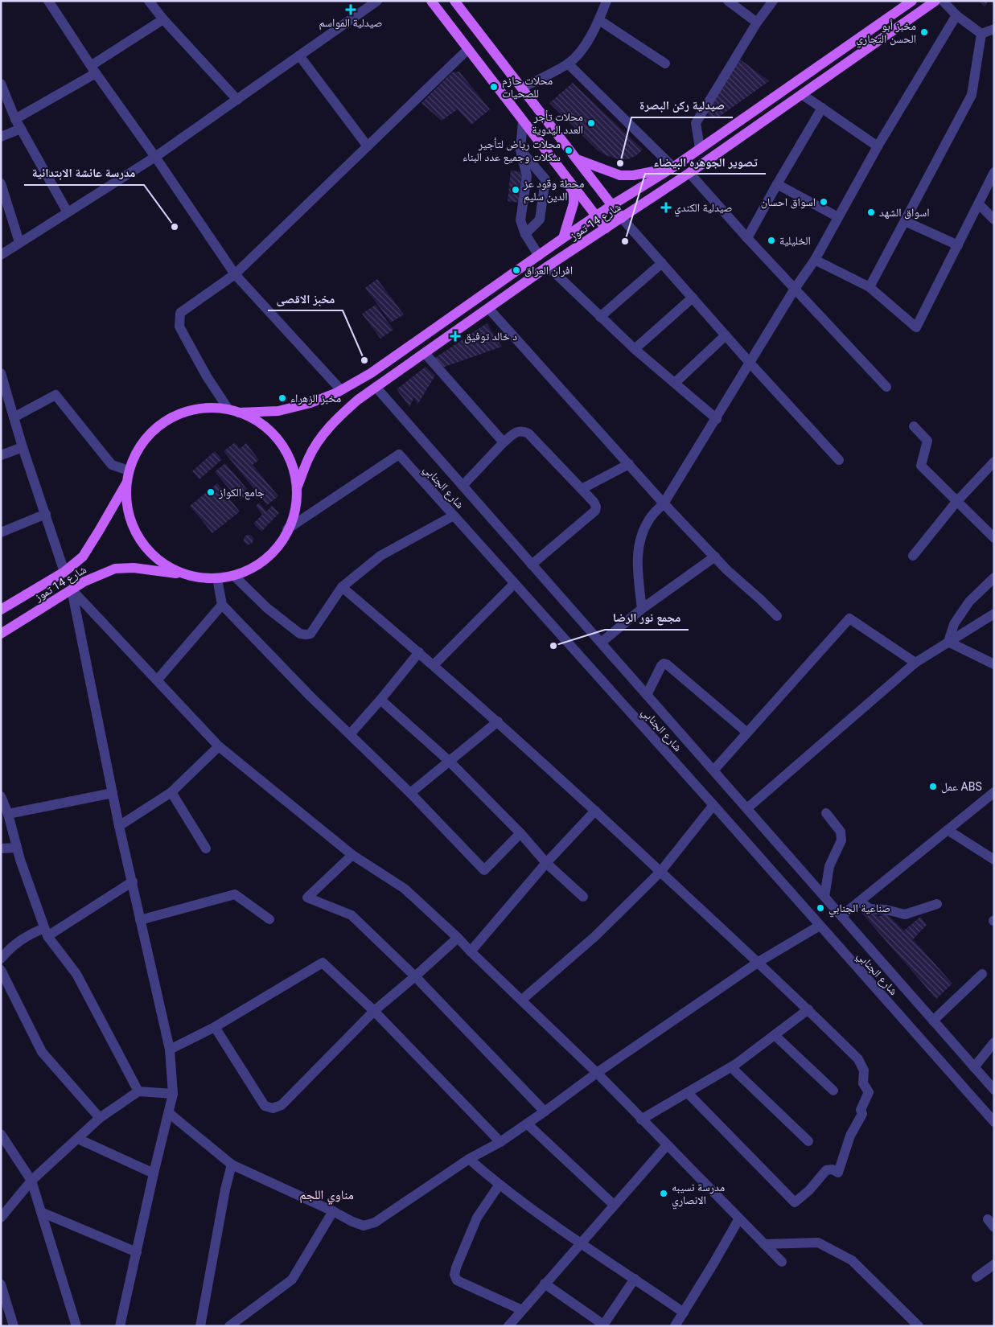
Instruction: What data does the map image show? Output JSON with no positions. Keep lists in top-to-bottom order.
{
  "streets": {
    "main road": ["شارع 14 تموز"],
    "street": ["شارع الجنابي"]
  },
  "crossings": [
    ["شارع 14 تموز", "شارع الجنابي"]
  ],
  "districts": ["مناوي اللجم"],
  "places": {
    "health": ["صيدلية المواسم", "صيدلية الكندي", "د خالد توفيق"],
    "other": [
      "مخبز أبو الحسن التجاري",
      "محلات حازم للصحيات",
      "محلات تأجر العدد اليدوية",
      "محلات رياض لتأجير سكلات وجميع عدد البناء",
      "صيدلية ركن البصرة",
      "محطة وقود عز الدين سليم",
      "اسواق احسان",
      "اسواق الشهد",
      "مدرسة عائشة الابتدائية",
      "الخليلية",
      "تصوير الجوهره البيضاء",
      "افران العراق",
      "مخبز الاقصى",
      "مخبز الزهراء",
      "جامع الكواز",
      "مجمع نور الرضا",
      "عمل ABS",
      "صناعية الجنابي",
      "مدرسة نسيبه الانصاري"
    ]
  }
}
